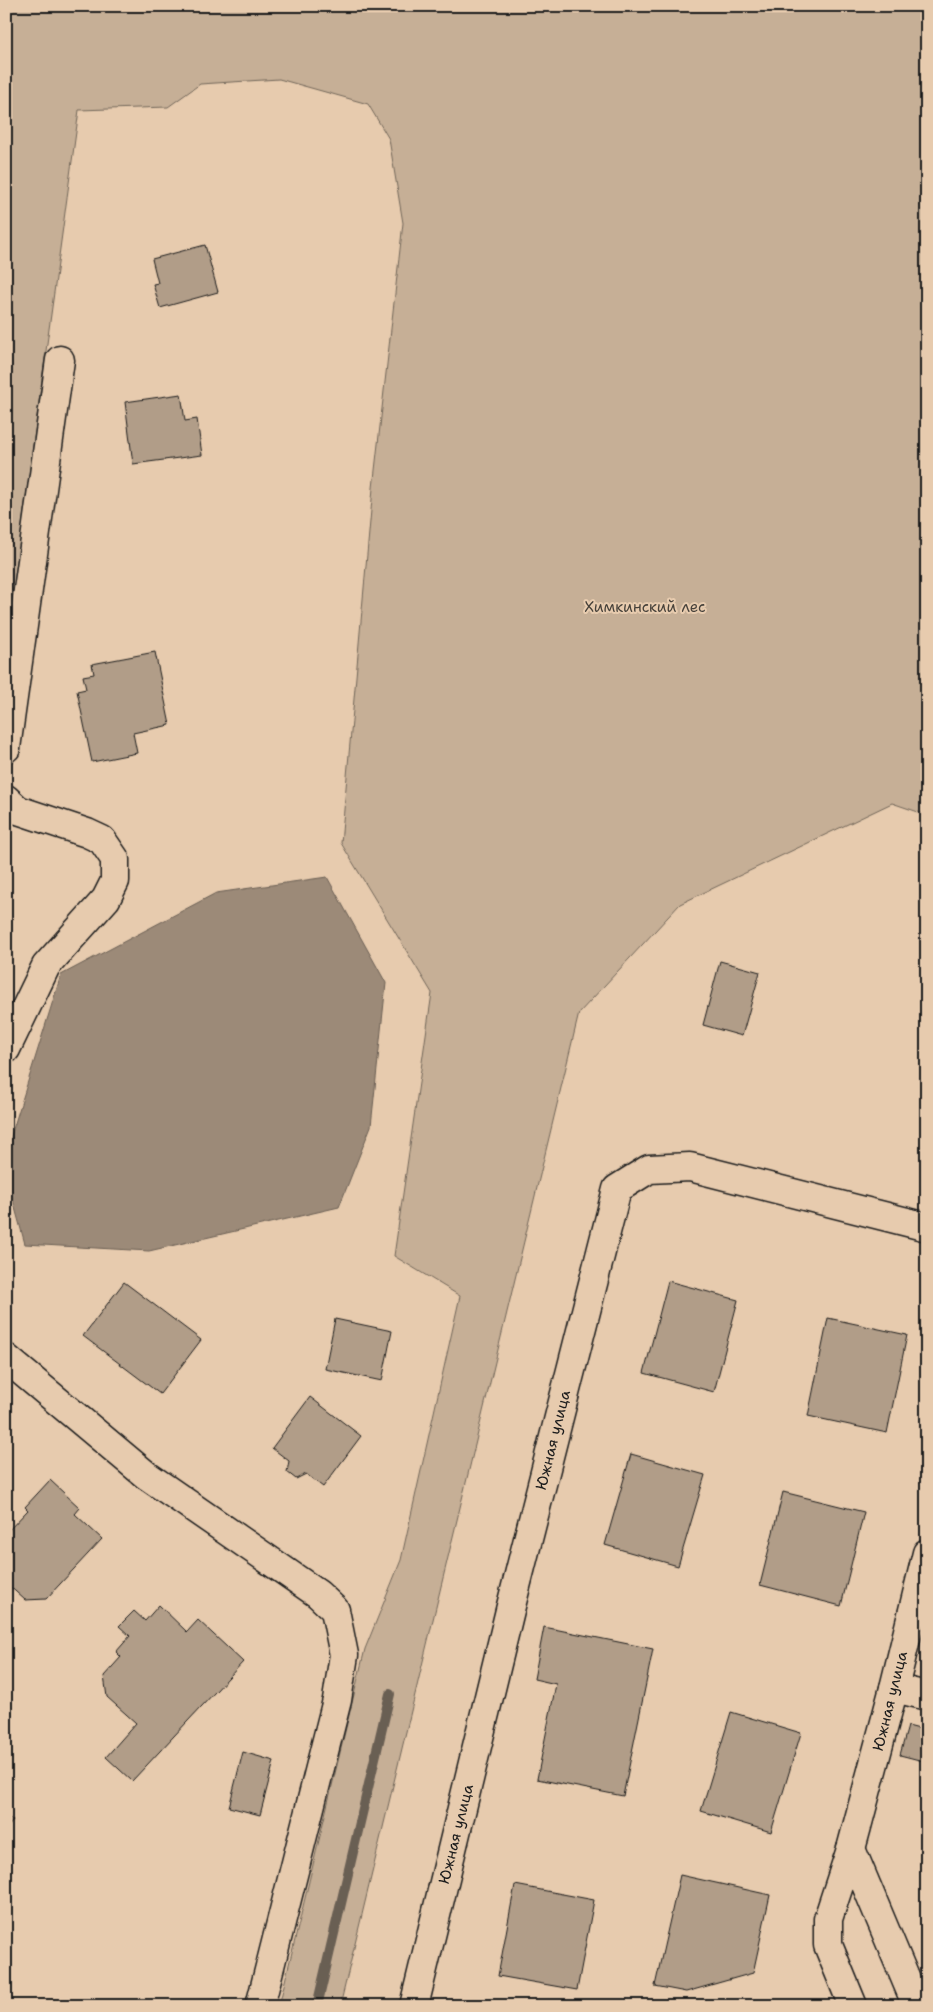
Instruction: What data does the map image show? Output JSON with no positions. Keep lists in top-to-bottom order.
{
  "streets": {
    "street": ["Южная улица"]
  },
  "parks": ["Химкинский лес"]
}
